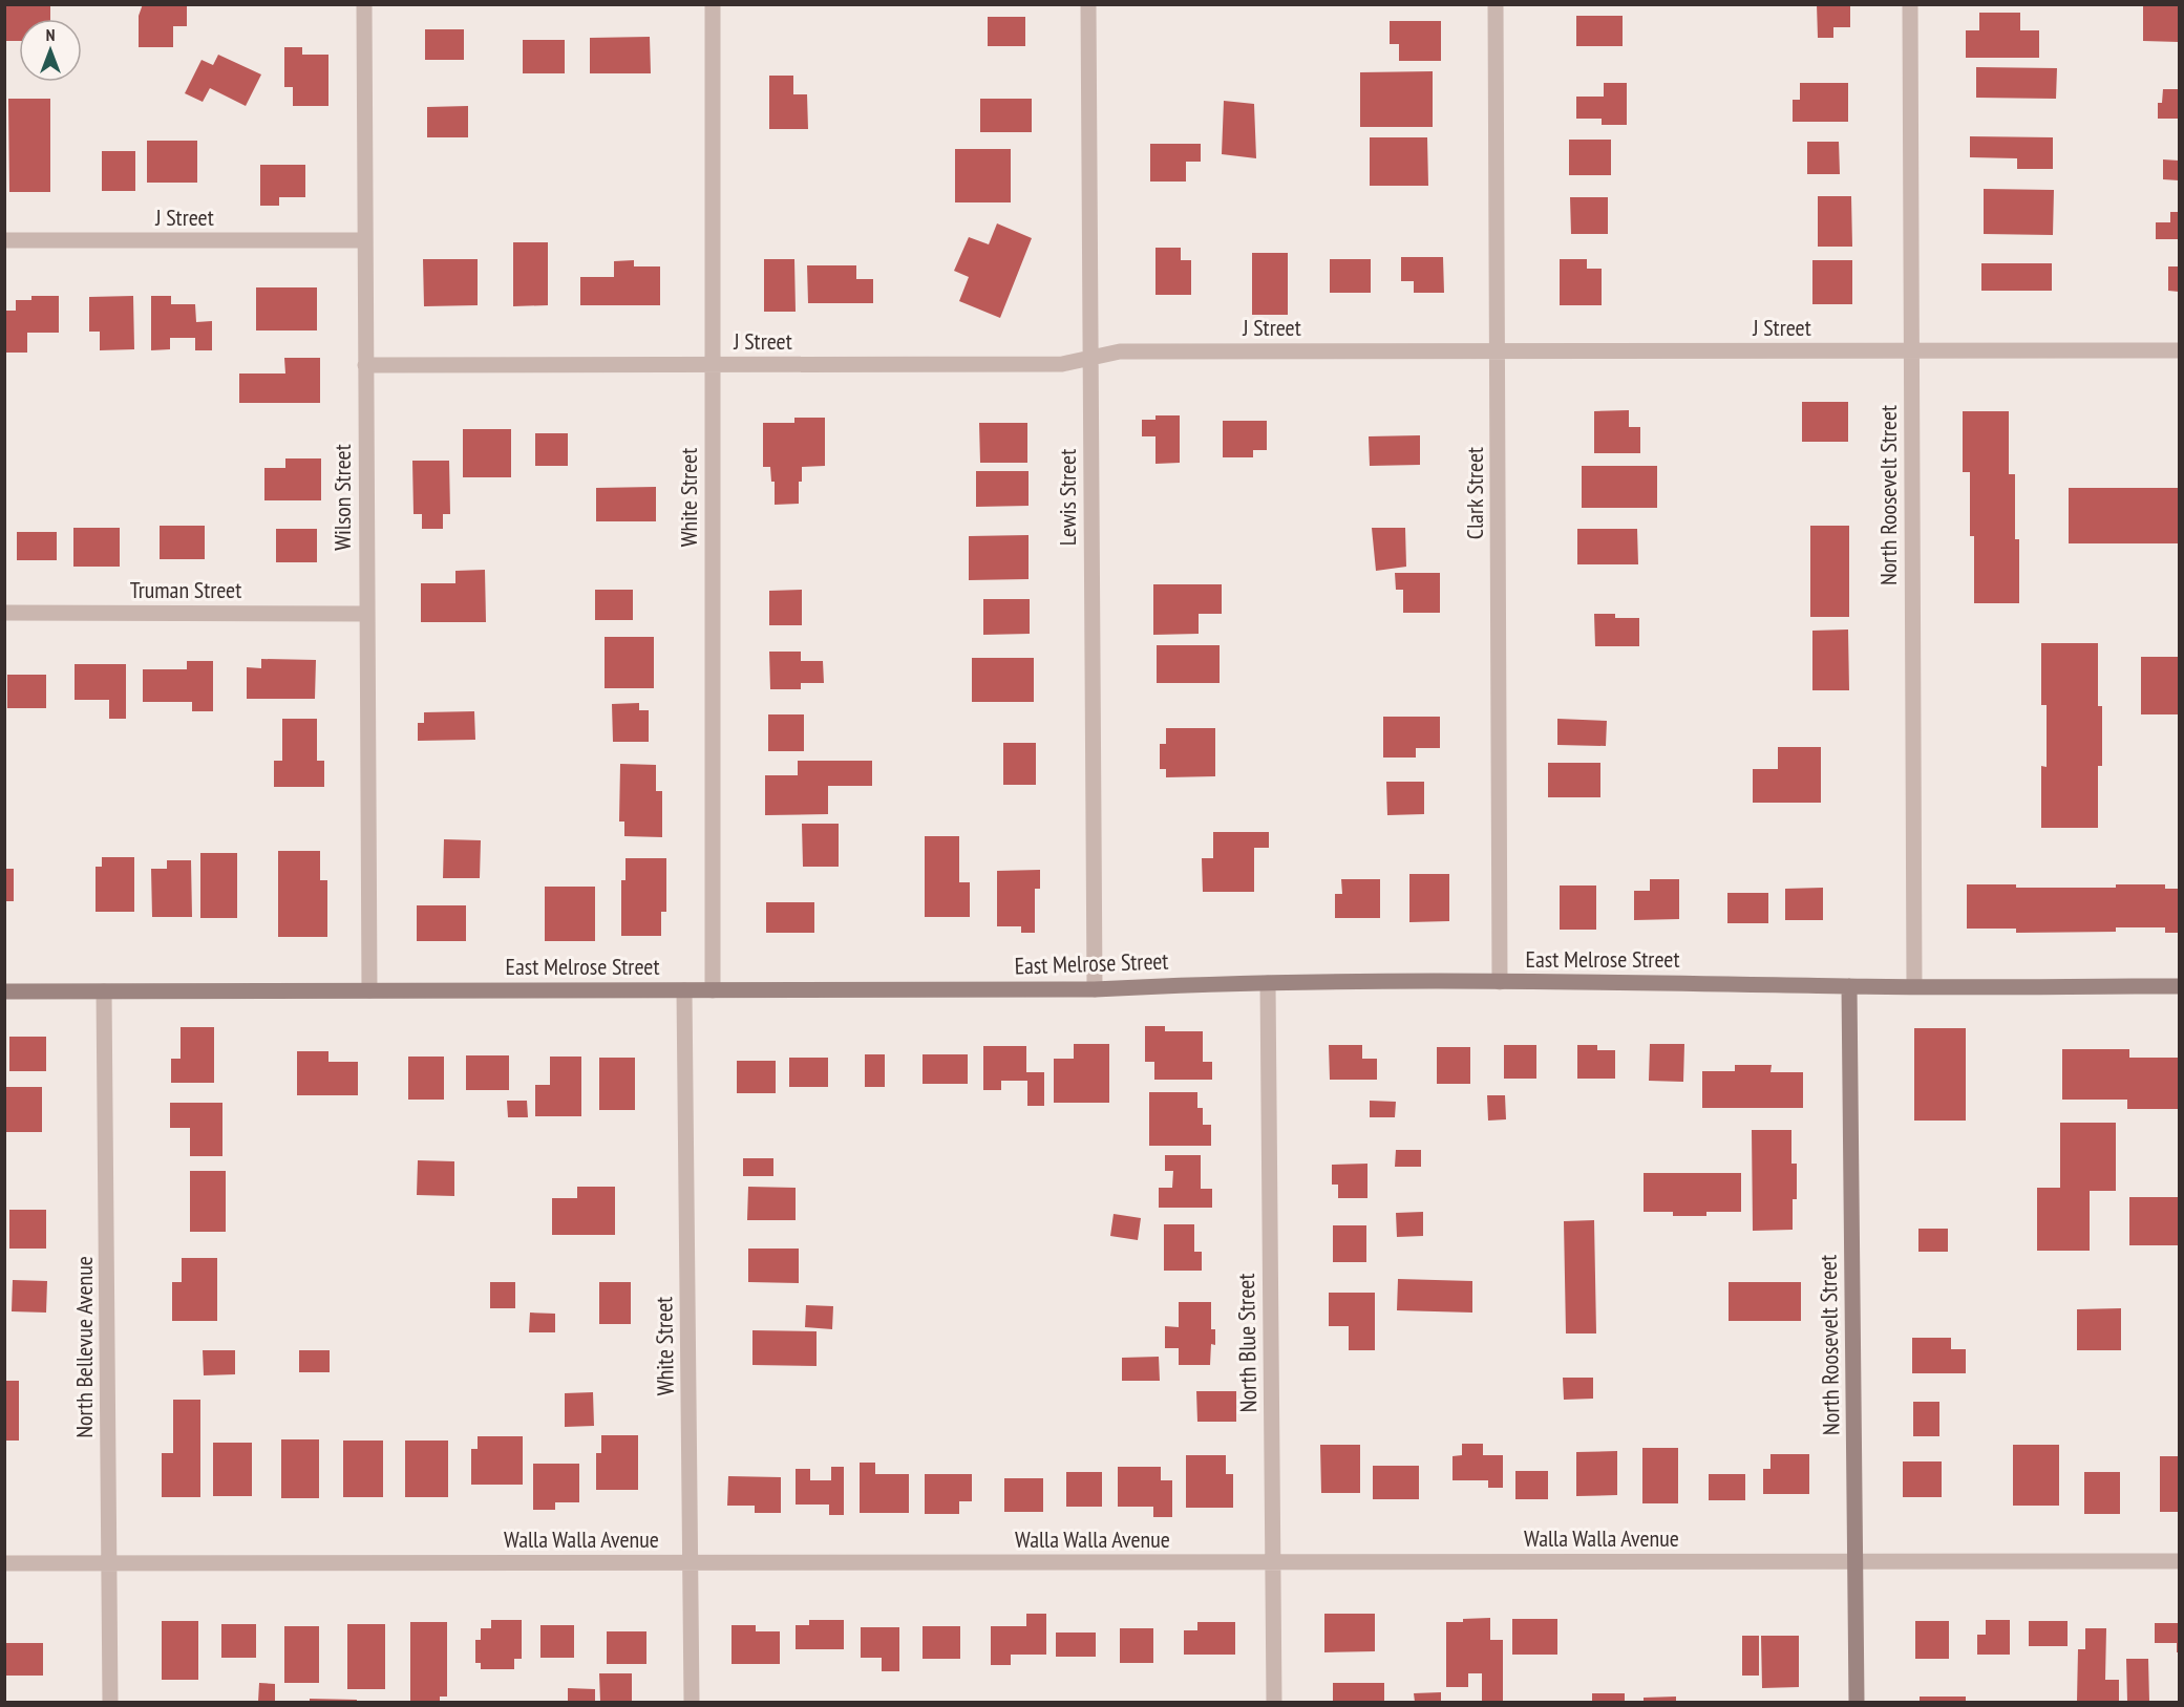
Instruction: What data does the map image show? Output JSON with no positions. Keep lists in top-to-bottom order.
{
  "streets": {
    "main road": ["North Roosevelt Street", "East Melrose Street"],
    "street": [
      "J Street",
      "Clark Street",
      "Wilson Street",
      "White Street",
      "Lewis Street",
      "Truman Street",
      "North Blue Street",
      "North Bellevue Avenue",
      "Walla Walla Avenue"
    ]
  },
  "crossings": [
    ["J Street", "Clark Street"],
    ["J Street", "North Roosevelt Street"],
    ["J Street", "Wilson Street"],
    ["J Street", "White Street"],
    ["J Street", "Lewis Street"],
    ["Clark Street", "East Melrose Street"],
    ["North Roosevelt Street", "East Melrose Street"],
    ["North Roosevelt Street", "Walla Walla Avenue"],
    ["Wilson Street", "Truman Street"],
    ["Wilson Street", "East Melrose Street"],
    ["White Street", "East Melrose Street"],
    ["White Street", "Walla Walla Avenue"],
    ["Lewis Street", "East Melrose Street"],
    ["East Melrose Street", "North Blue Street"],
    ["East Melrose Street", "North Bellevue Avenue"],
    ["North Blue Street", "Walla Walla Avenue"],
    ["North Bellevue Avenue", "Walla Walla Avenue"]
  ],
  "north": "top"
}
